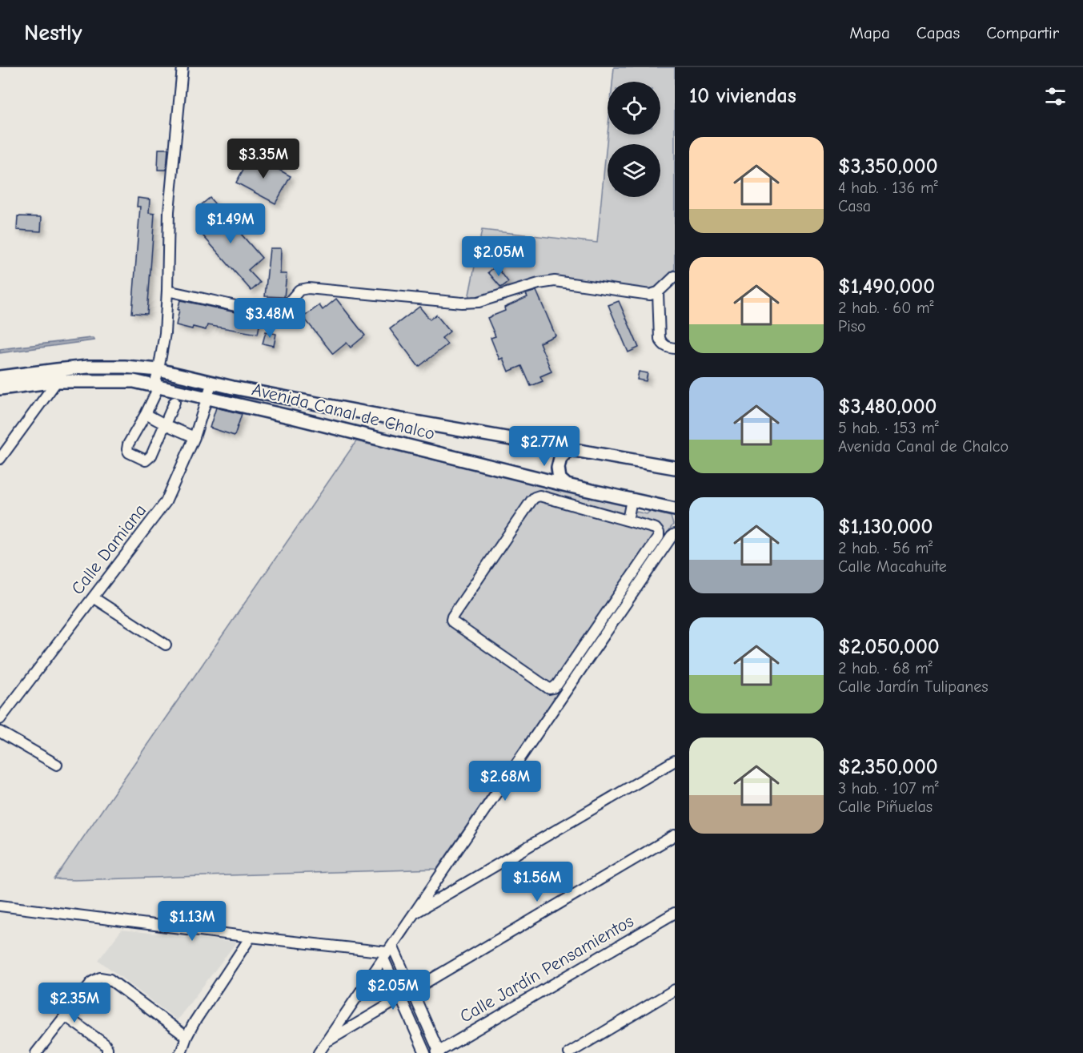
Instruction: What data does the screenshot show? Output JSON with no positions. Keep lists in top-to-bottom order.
{
  "streets": {
    "main road": ["Avenida Canal de Chalco"],
    "street": ["Calle Damiana", "Calle Jardín Pensamientos"]
  },
  "crossings": [
    ["Avenida Canal de Chalco", "Calle Damiana"]
  ],
  "page": {
    "header": "Nestly",
    "nav": ["Mapa", "Capas", "Compartir"],
    "heading": "10 viviendas",
    "list": [
      {
        "name": "$3,350,000",
        "note": "4 hab. · 136 m² · Casa"
      },
      {
        "name": "$1,490,000",
        "note": "2 hab. · 60 m² · Piso"
      },
      {
        "name": "$3,480,000",
        "note": "5 hab. · 153 m² · Avenida Canal de Chalco"
      },
      {
        "name": "$1,130,000",
        "note": "2 hab. · 56 m² · Calle Macahuite"
      },
      {
        "name": "$2,050,000",
        "note": "2 hab. · 68 m² · Calle Jardín Tulipanes"
      },
      {
        "name": "$2,350,000",
        "note": "3 hab. · 107 m² · Calle Piñuelas"
      }
    ],
    "price": [
      "$3.35M",
      "$1.49M",
      "$2.05M",
      "$3.48M",
      "$2.77M",
      "$2.68M",
      "$1.56M",
      "$1.13M",
      "$2.05M",
      "$2.35M"
    ]
  }
}
